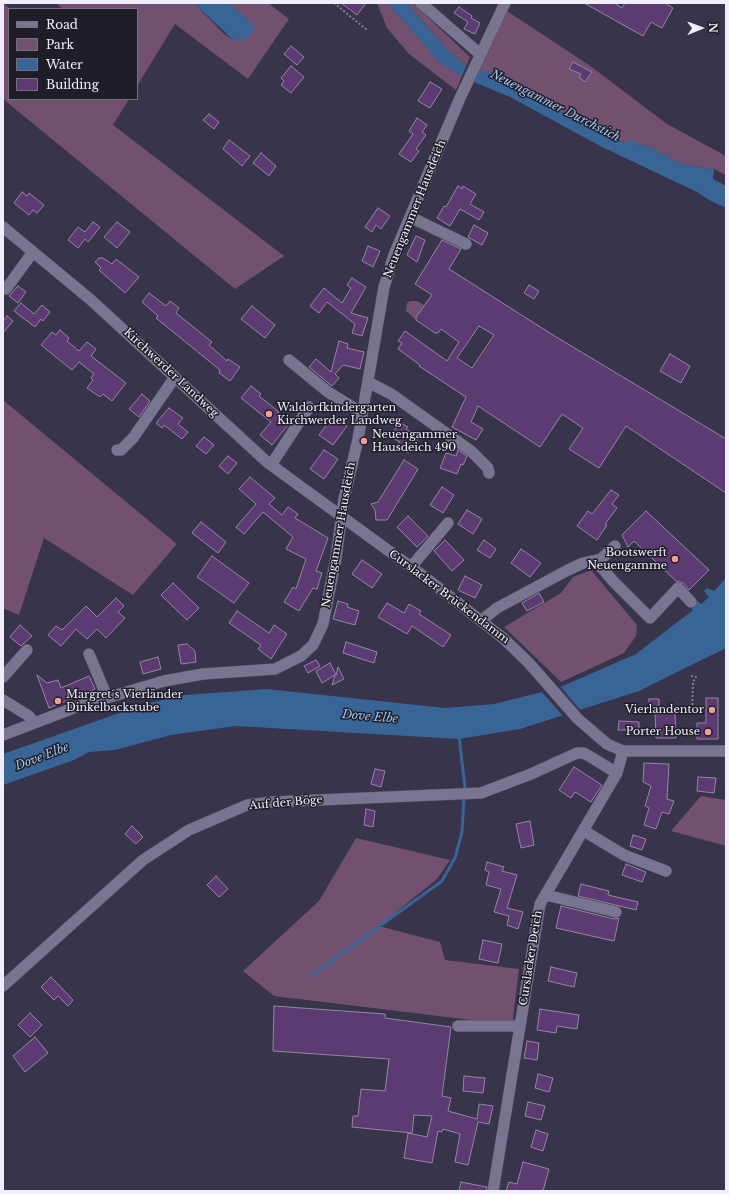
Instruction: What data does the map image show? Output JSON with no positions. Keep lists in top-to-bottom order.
{
  "streets": {
    "street": [
      "Neuengammer Hausdeich",
      "Kirchwerder Landweg",
      "Curslacker Brückendamm",
      "Auf der Böge",
      "Curslacker Deich"
    ]
  },
  "crossings": [
    ["Neuengammer Hausdeich", "Kirchwerder Landweg"],
    ["Neuengammer Hausdeich", "Curslacker Brückendamm"],
    ["Kirchwerder Landweg", "Curslacker Brückendamm"],
    ["Curslacker Brückendamm", "Curslacker Deich"],
    ["Auf der Böge", "Curslacker Deich"]
  ],
  "water": ["Neuengammer Durchstich", "Dove Elbe"],
  "places": [
    "Waldorfkindergarten Kirchwerder Landweg",
    "Neuengammer Hausdeich 490",
    "Bootswerft Neuengamme",
    "Margret´s Vierländer Dinkelbackstube",
    "Vierlandentor",
    "Porter House"
  ],
  "legend": [
    "Road",
    "Park",
    "Water",
    "Building"
  ],
  "north": "right"
}
